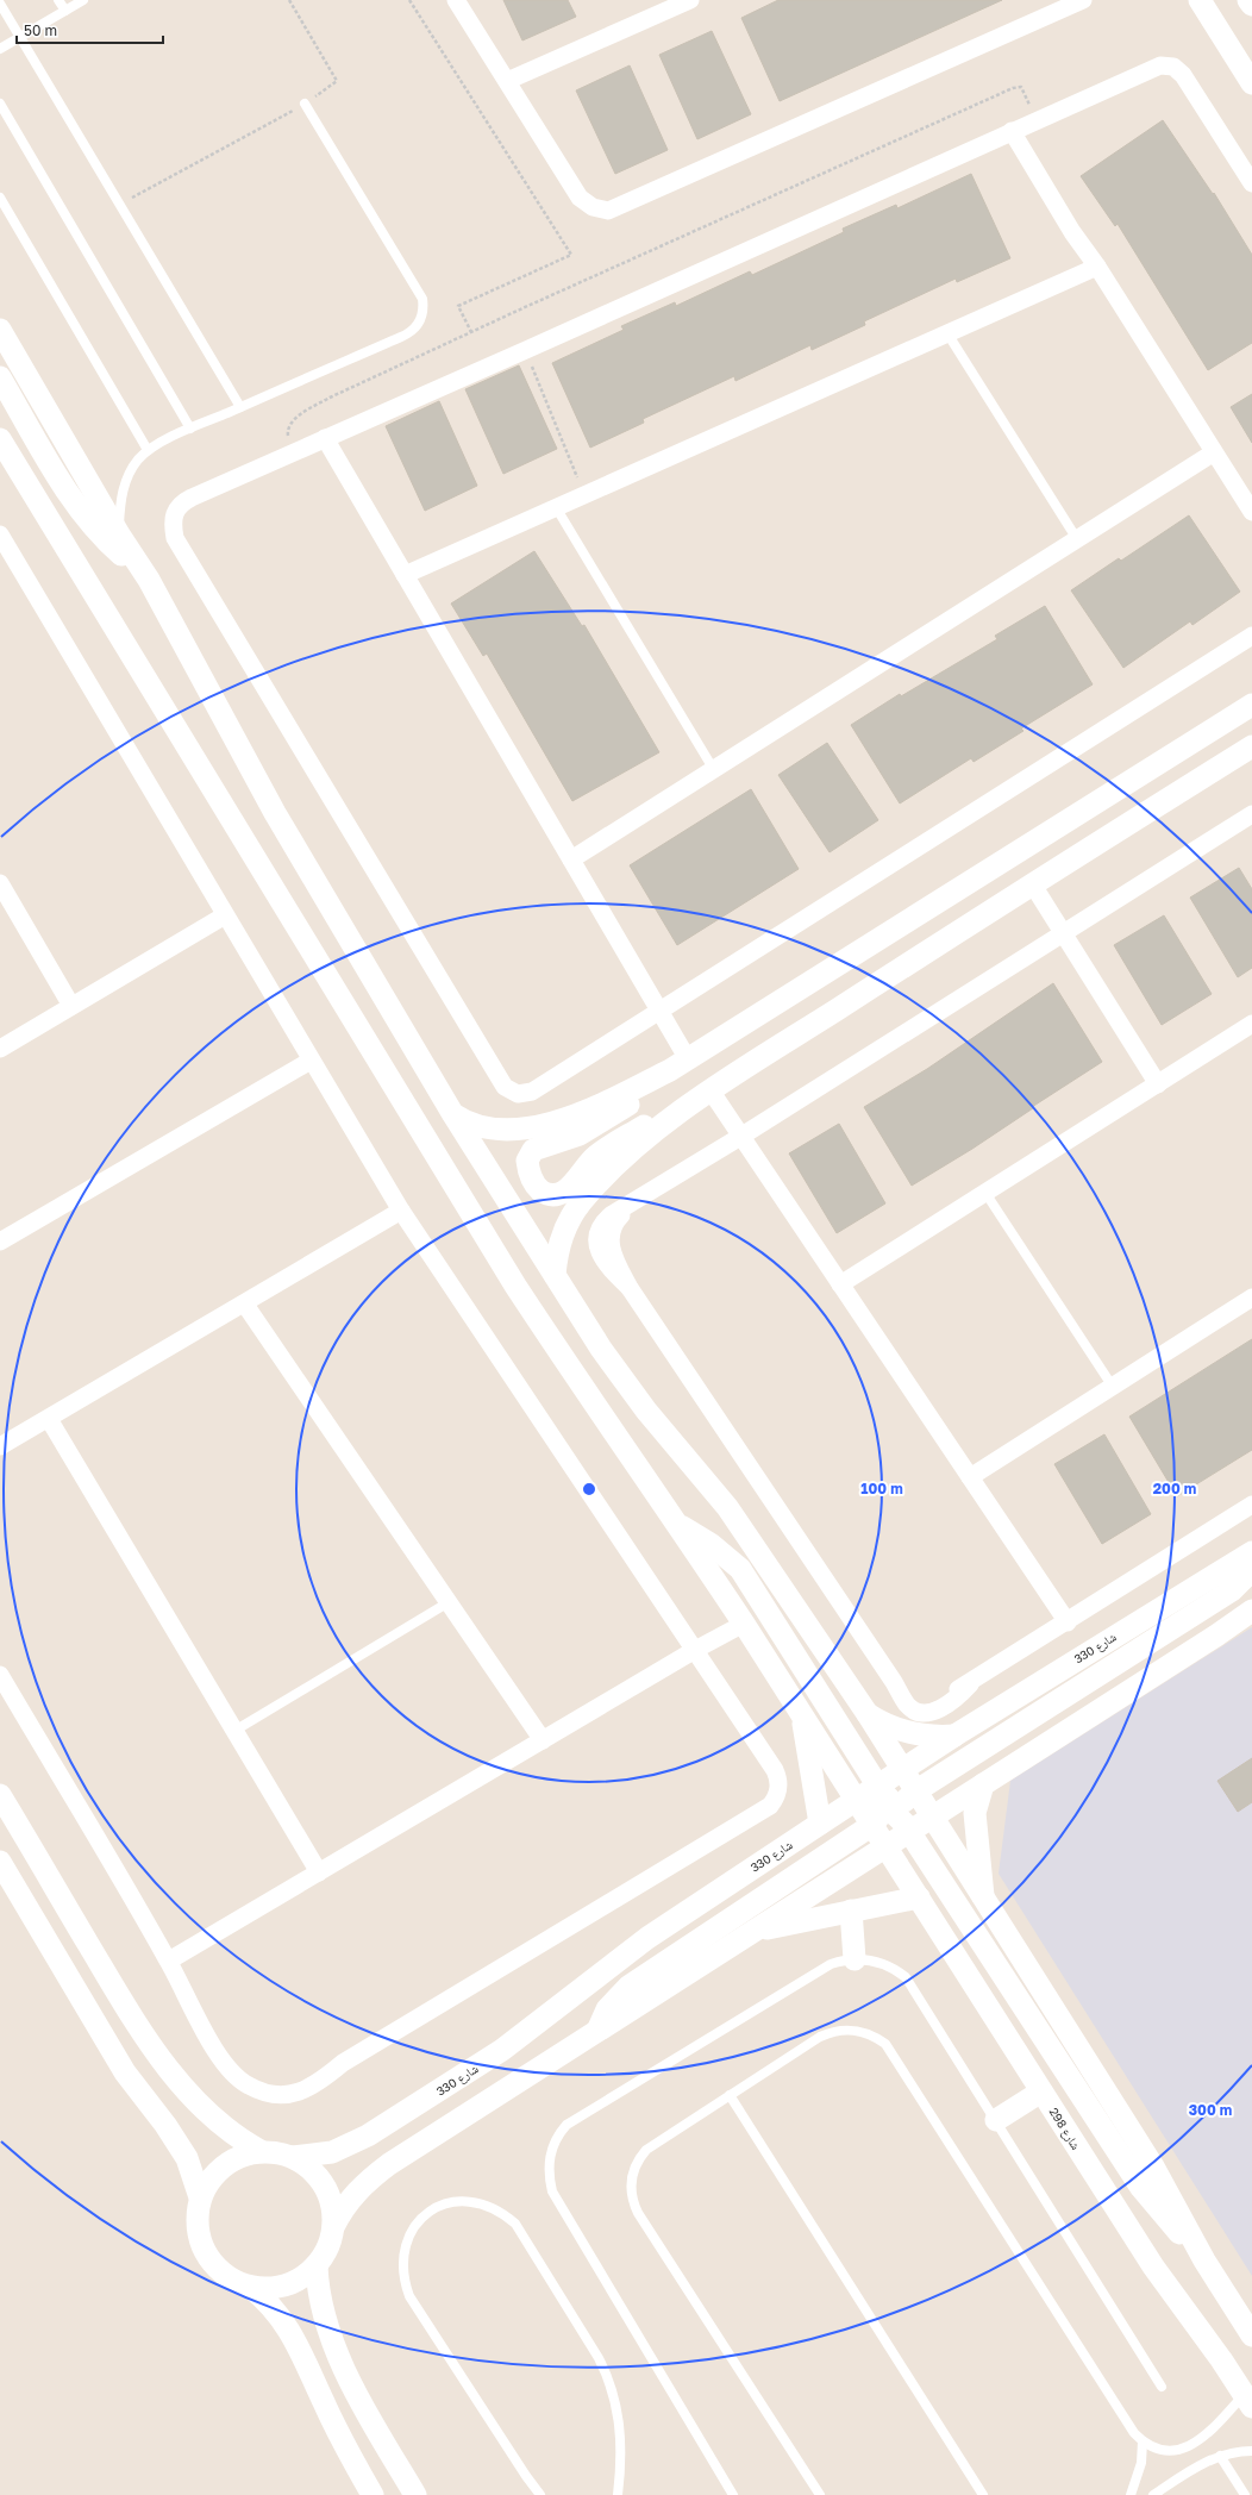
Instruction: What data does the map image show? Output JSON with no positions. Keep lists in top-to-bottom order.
{
  "streets": {
    "street": ["شارع 330", "شارع 298"]
  },
  "crossings": [
    ["شارع 330", "شارع 298"]
  ],
  "scale_bar": "50 m",
  "rings": ["100 m", "200 m", "300 m"]
}
